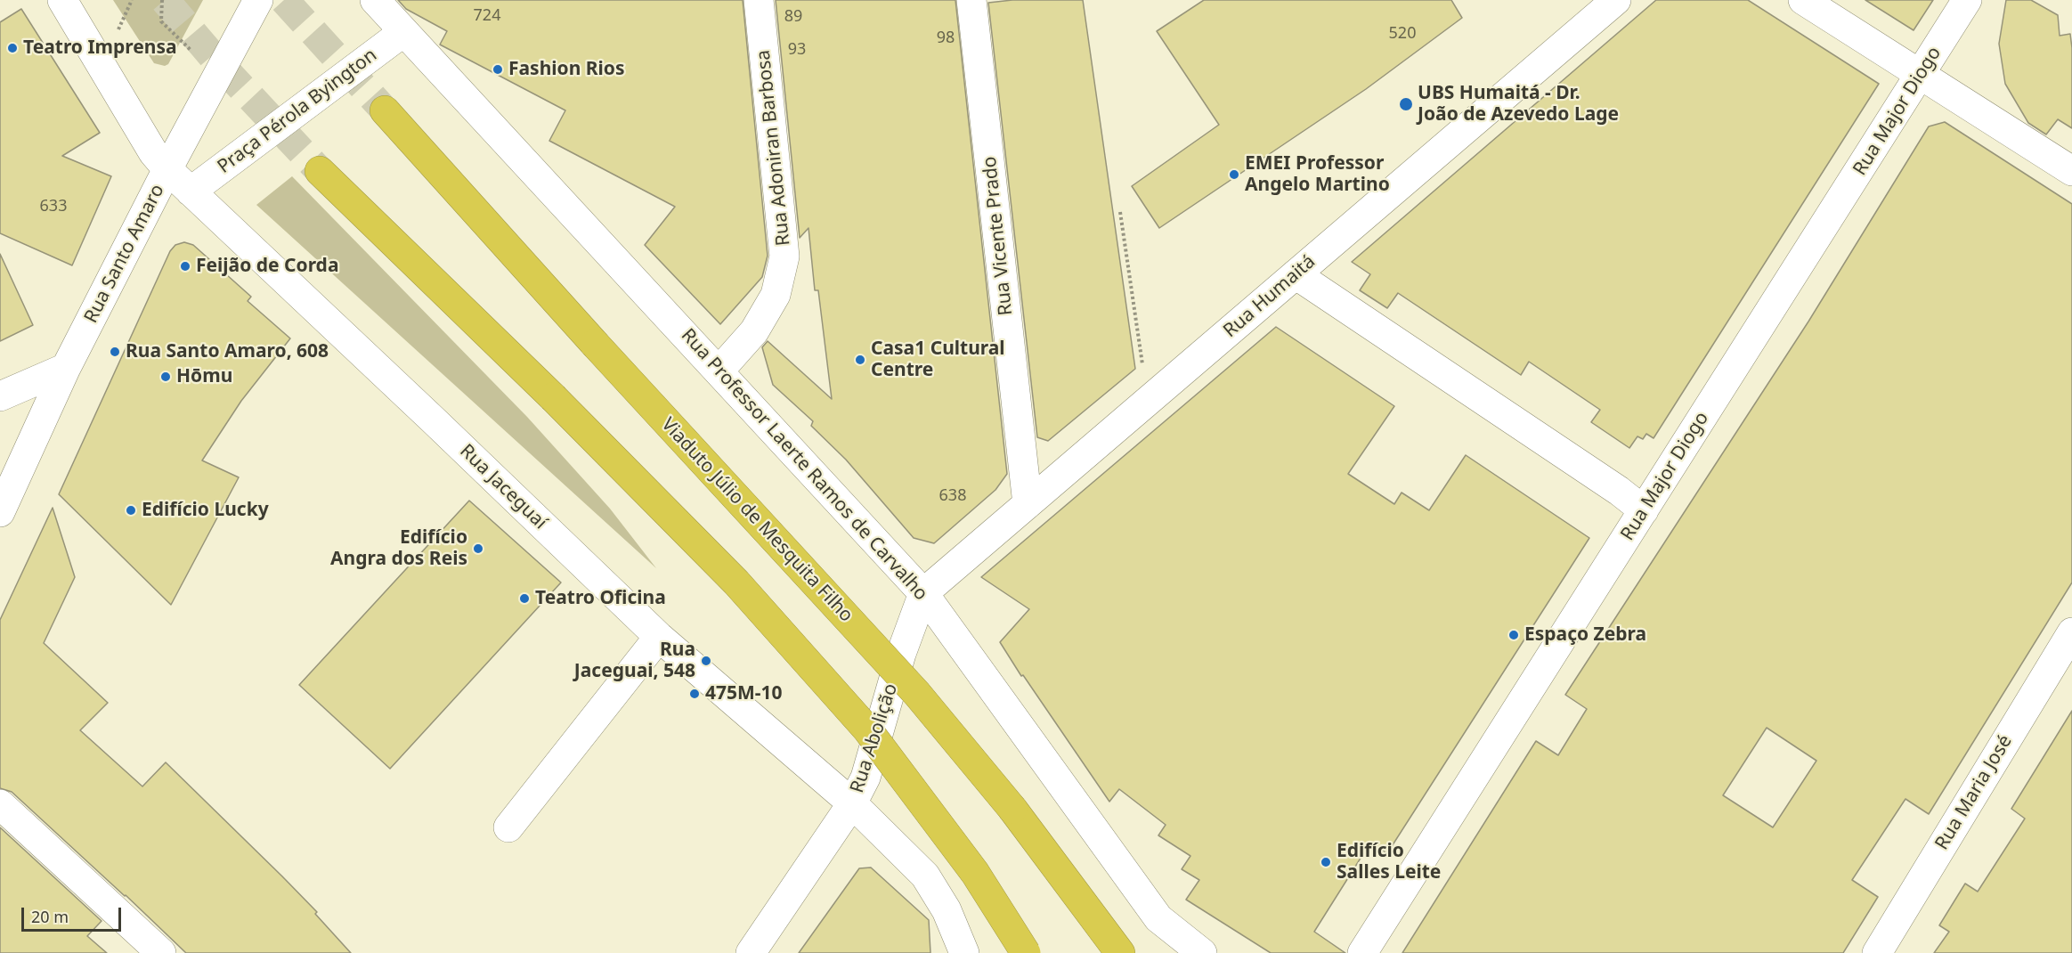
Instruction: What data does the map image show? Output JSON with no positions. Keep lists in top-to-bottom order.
{
  "streets": {
    "highway": ["Viaduto Júlio de Mesquita Filho"],
    "street": [
      "Praça Pérola Byington",
      "Rua Major Diogo",
      "Rua Adoniran Barbosa",
      "Rua Vicente Prado",
      "Rua Santo Amaro",
      "Rua Humaitá",
      "Rua Professor Laerte Ramos de Carvalho",
      "Rua Jaceguaí",
      "Rua Abolição",
      "Rua Maria José"
    ]
  },
  "crossings": [
    ["Praça Pérola Byington", "Rua Professor Laerte Ramos de Carvalho"],
    ["Praça Pérola Byington", "Rua Jaceguaí"],
    ["Rua Adoniran Barbosa", "Rua Professor Laerte Ramos de Carvalho"],
    ["Rua Vicente Prado", "Rua Humaitá"],
    ["Rua Santo Amaro", "Rua Jaceguaí"],
    ["Rua Humaitá", "Rua Professor Laerte Ramos de Carvalho"],
    ["Rua Humaitá", "Rua Abolição"],
    ["Rua Professor Laerte Ramos de Carvalho", "Rua Abolição"],
    ["Rua Jaceguaí", "Rua Abolição"]
  ],
  "places": [
    "Teatro Imprensa",
    "Fashion Rios",
    "UBS Humaitá - Dr. João de Azevedo Lage",
    "EMEI Professor Angelo Martino",
    "Feijão de Corda",
    "Rua Santo Amaro, 608",
    "Casa1 Cultural Centre",
    "Hōmu",
    "Edifício Lucky",
    "Edifício Angra dos Reis",
    "Teatro Oficina",
    "Espaço Zebra",
    "Rua Jaceguai, 548",
    "475M-10",
    "Edifício Salles Leite"
  ],
  "house_numbers": [
    "724",
    "89",
    "520",
    "98",
    "93",
    "633",
    "638"
  ],
  "scale_bar": "20 m"
}
